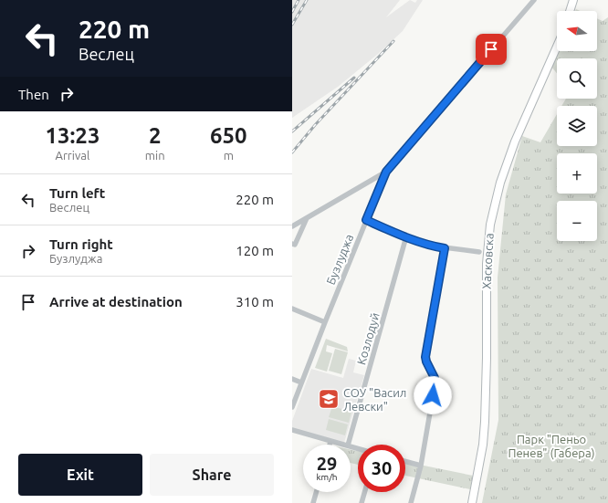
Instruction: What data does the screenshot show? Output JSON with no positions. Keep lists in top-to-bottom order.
{
  "streets": {
    "main road": ["Хасковска"],
    "street": ["Бузлуджа", "Козлодуй"]
  },
  "parks": ["Парк \"Пеньо Пенев\" (Габера)"],
  "places": {
    "school or university": ["СОУ \"Васил Левски\""]
  },
  "north": "left",
  "page": {
    "turn": ["220 m", "Веслец"],
    "map_buttons": ["+", "−"],
    "then": "Then",
    "eta": [
      "13:23",
      "Arrival",
      "2",
      "min",
      "650",
      "m"
    ],
    "list": [
      {
        "name": "Turn left",
        "note": "Веслец",
        "value": "220 m"
      },
      {
        "name": "Turn right",
        "note": "Бузлуджа",
        "value": "120 m"
      },
      {
        "name": "Arrive at destination",
        "value": "310 m"
      }
    ],
    "speed": "29 km/h",
    "limit": "30",
    "buttons": ["Exit", "Share"]
  }
}
